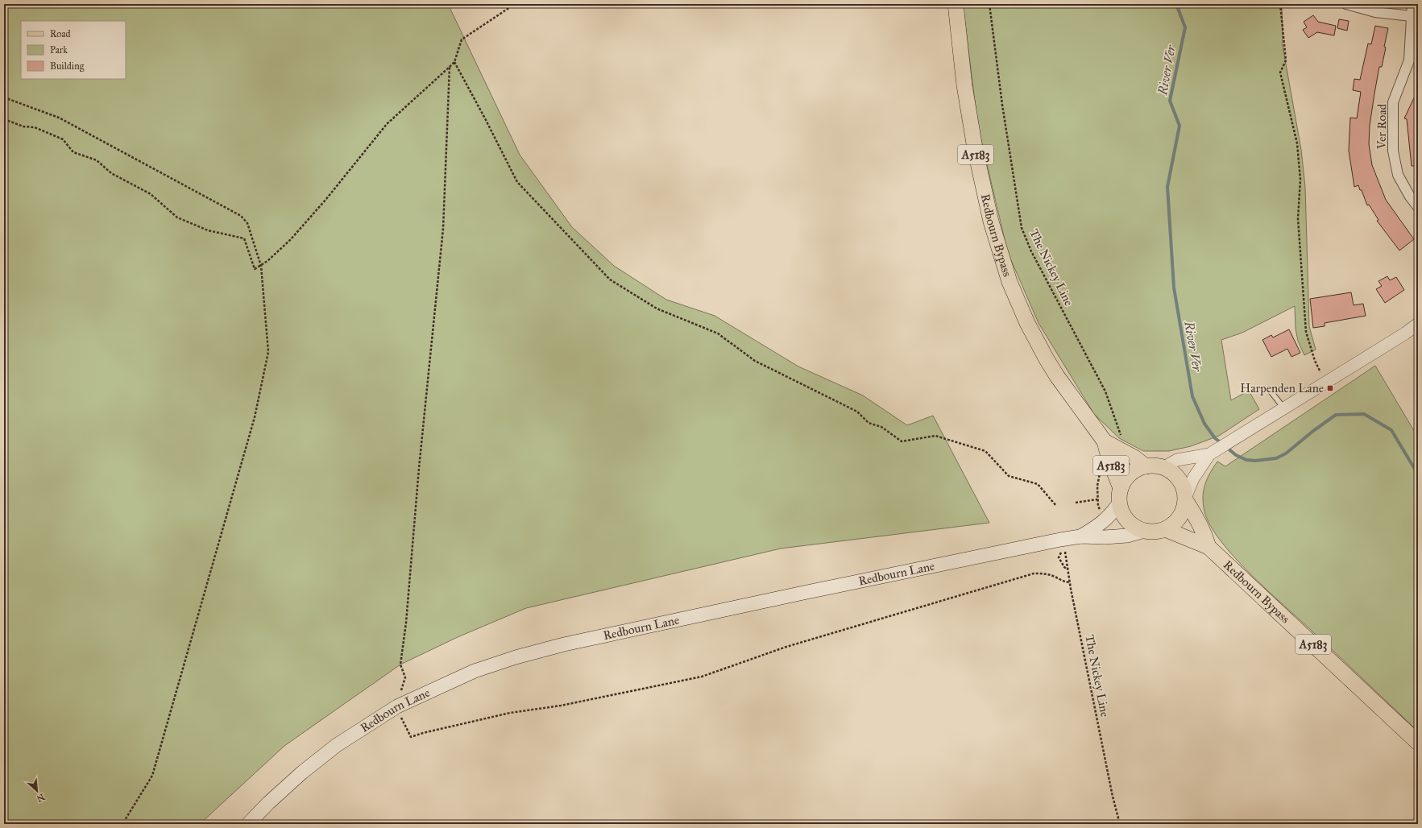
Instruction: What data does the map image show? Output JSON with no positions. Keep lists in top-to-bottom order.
{
  "streets": {
    "main road": ["A5183", "Redbourn Bypass", "Redbourn Lane"],
    "street": ["Ver Road"],
    "path": ["The Nickey Line"]
  },
  "crossings": [
    ["Redbourn Bypass", "Redbourn Lane"],
    ["The Nickey Line", "Redbourn Lane"]
  ],
  "water": ["River Ver"],
  "places": {
    "transit": ["Harpenden Lane"]
  },
  "legend": ["Road", "Park", "Building"],
  "north": "bottom right"
}
